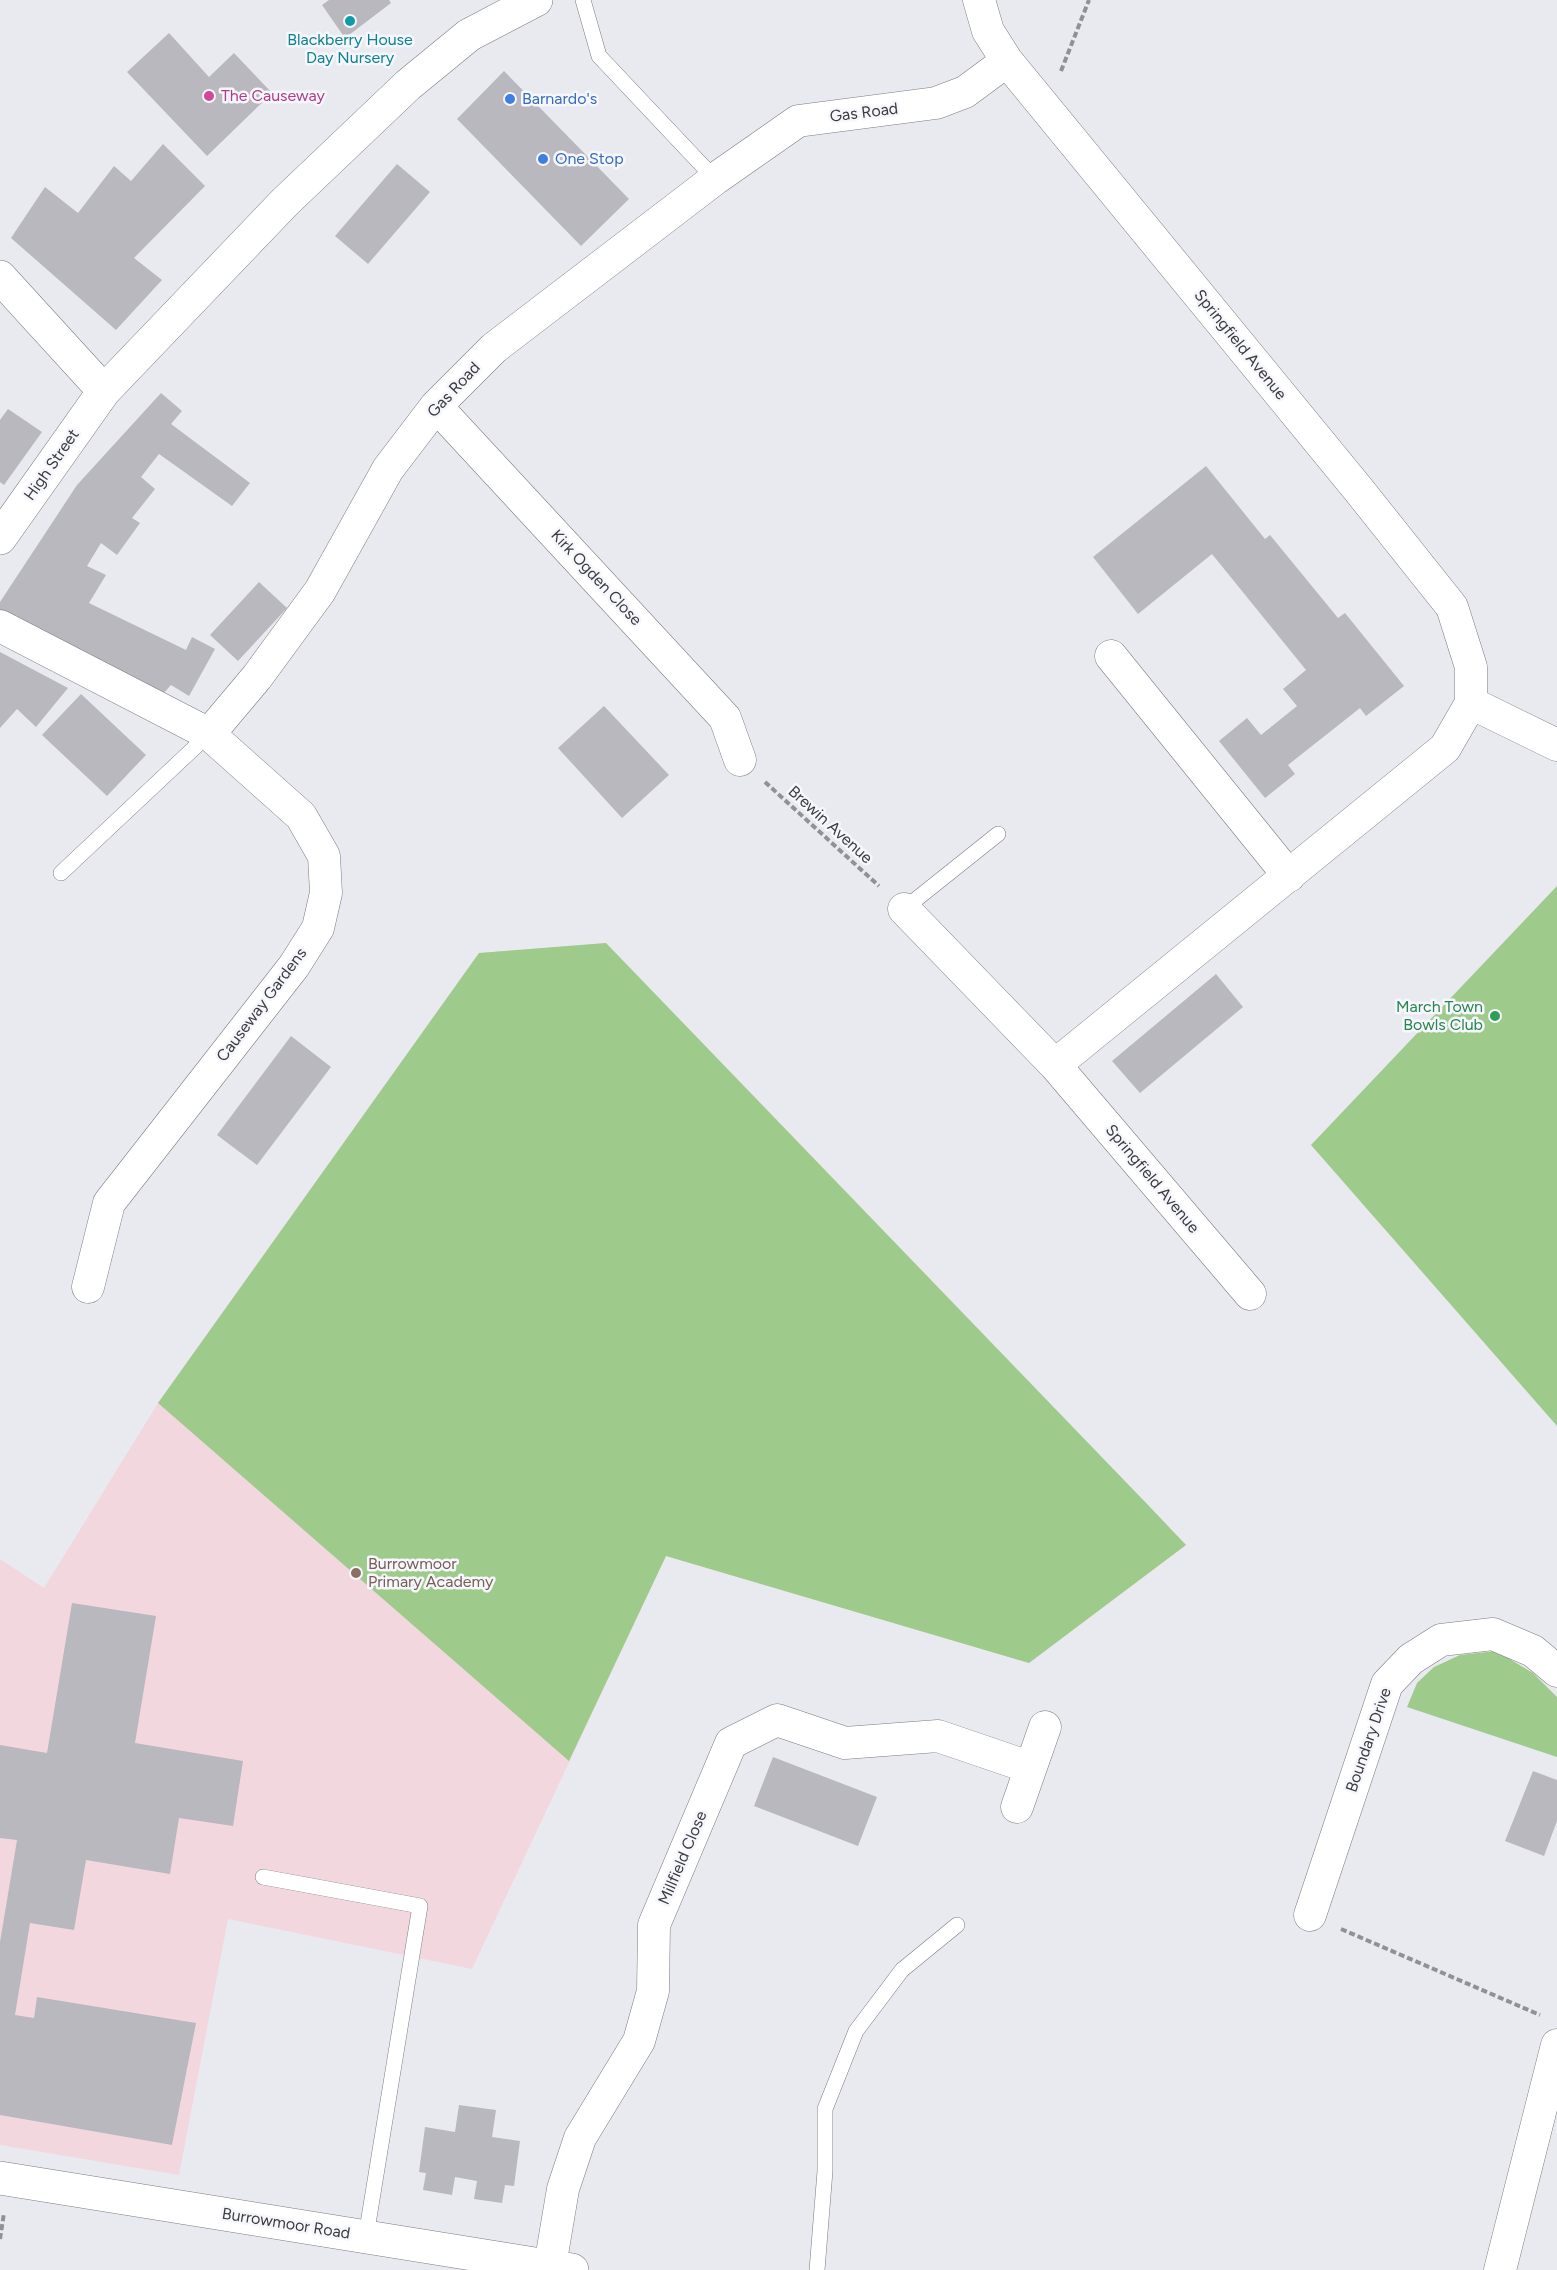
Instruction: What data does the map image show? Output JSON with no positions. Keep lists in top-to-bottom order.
{
  "streets": {
    "main road": ["High Street", "Burrowmoor Road"],
    "street": [
      "Gas Road",
      "Springfield Avenue",
      "Kirk Ogden Close",
      "Causeway Gardens",
      "Boundary Drive",
      "Millfield Close"
    ],
    "path": ["Brewin Avenue"]
  },
  "crossings": [
    ["Gas Road", "Springfield Avenue"],
    ["Gas Road", "Kirk Ogden Close"],
    ["Gas Road", "Causeway Gardens"],
    ["Springfield Avenue", "Brewin Avenue"],
    ["Kirk Ogden Close", "Brewin Avenue"],
    ["Millfield Close", "Burrowmoor Road"]
  ],
  "places": [
    "Blackberry House Day Nursery",
    "The Causeway",
    "Barnardo's",
    "One Stop",
    "March Town Bowls Club",
    "Burrowmoor Primary Academy"
  ]
}
